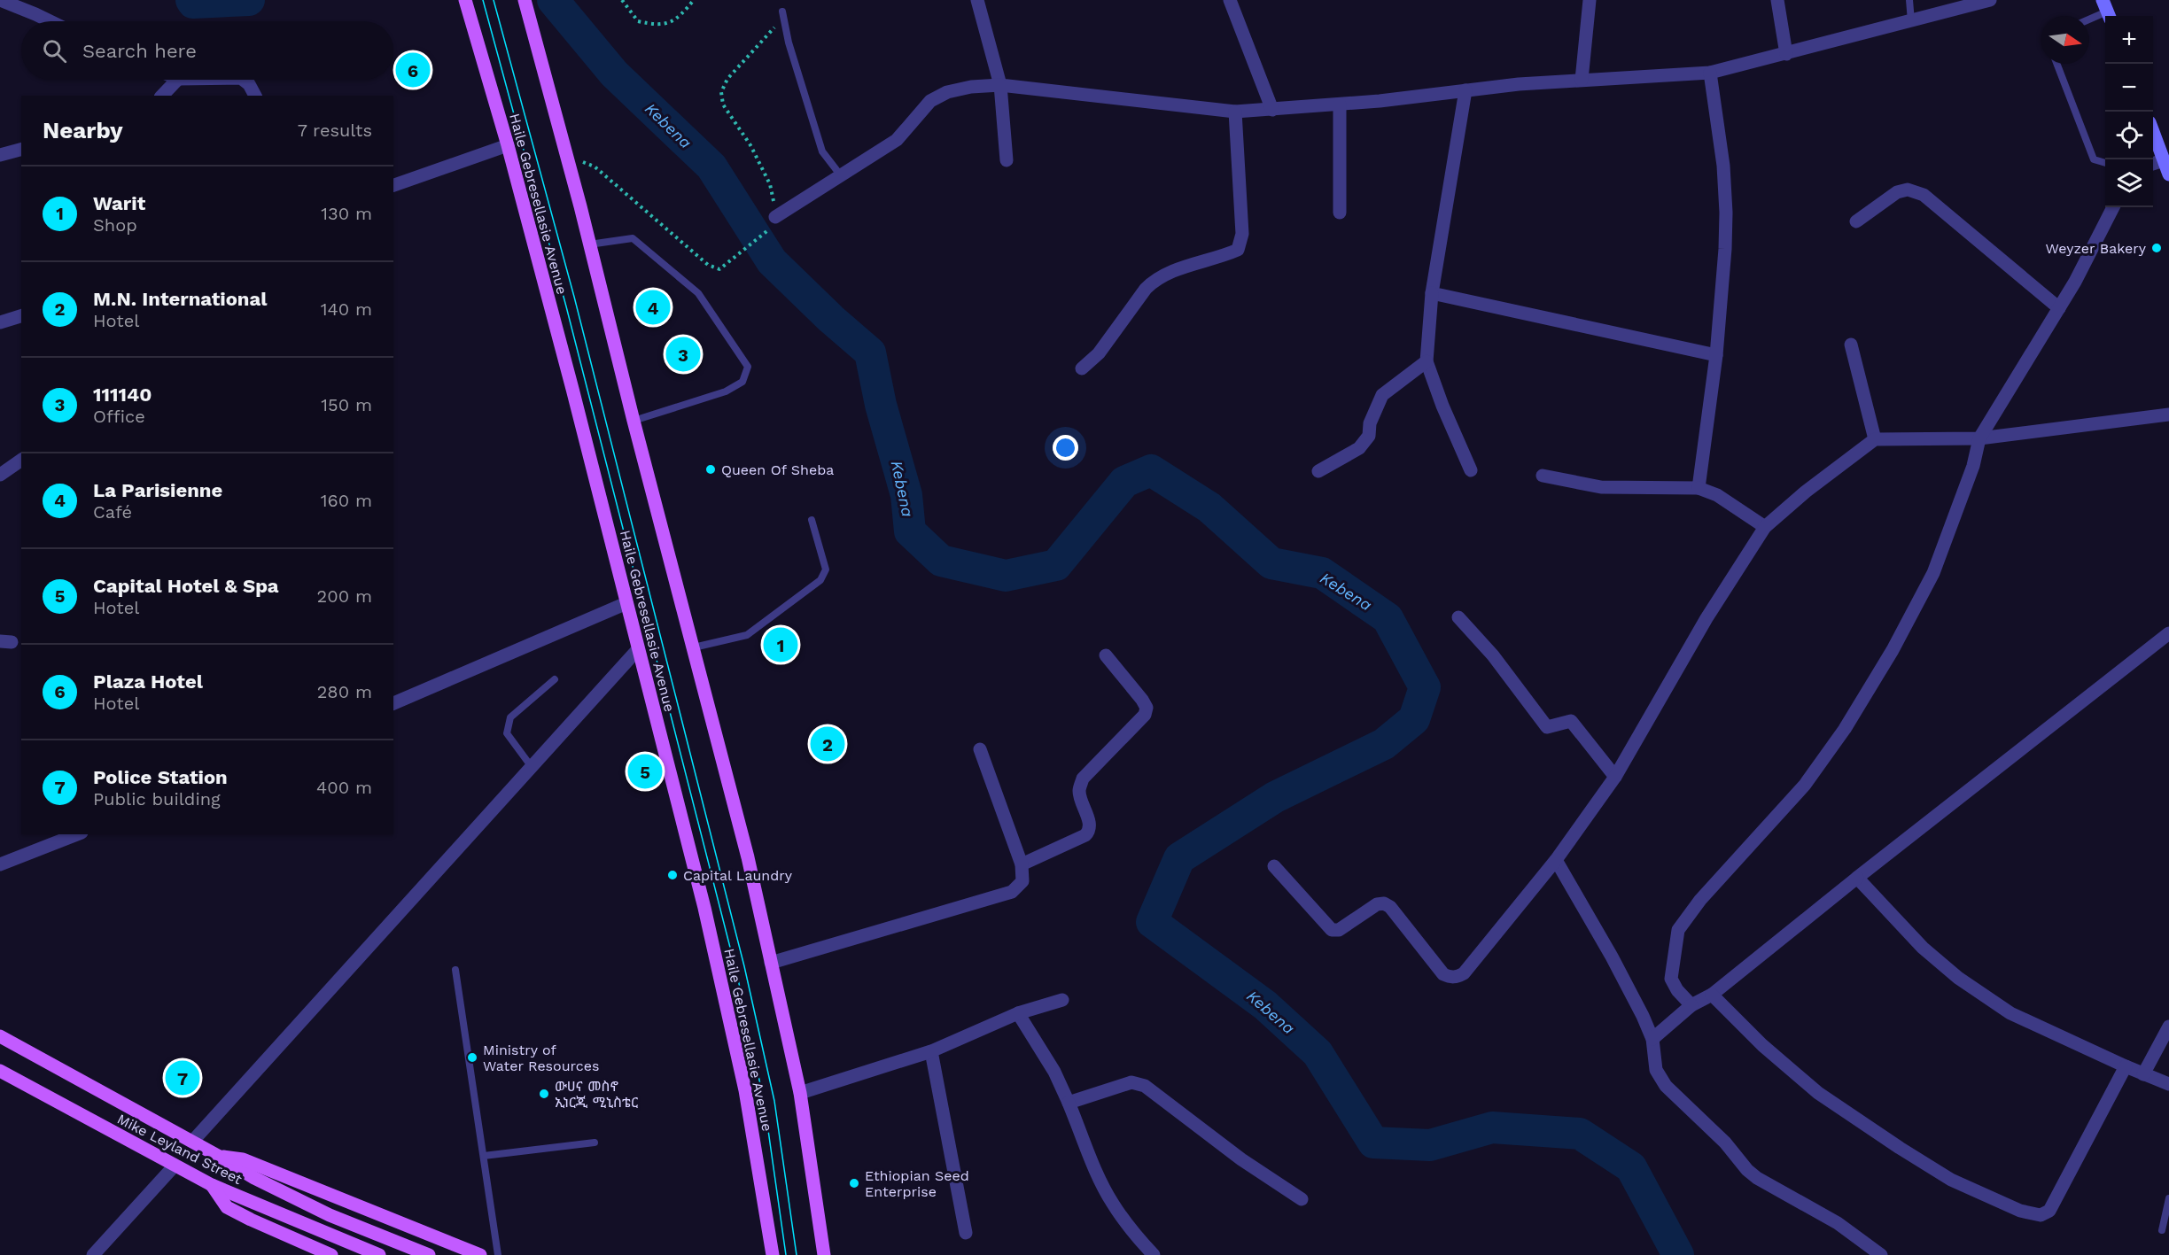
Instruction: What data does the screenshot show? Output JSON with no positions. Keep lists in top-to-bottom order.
{
  "streets": {
    "main road": ["Haile Gebresellasie Avenue", "Mike Leyland Street"]
  },
  "water": ["Kebena"],
  "places": [
    "Weyzer Bakery",
    "Queen Of Sheba",
    "Capital Laundry",
    "Ministry of Water Resources",
    "ውሀና መስኖ ኢነርጂ ሚኒስቴር",
    "Ethiopian Seed Enterprise"
  ],
  "north": "right",
  "page": {
    "map_buttons": ["+", "−"],
    "search": "Search here",
    "pins": [
      "6",
      "4",
      "3",
      "1",
      "2",
      "5",
      "7"
    ],
    "heading": ["Nearby", "7 results"],
    "list": [
      {
        "mark": "1",
        "name": "Warit",
        "note": "Shop",
        "value": "130 m"
      },
      {
        "mark": "2",
        "name": "M.N. International",
        "note": "Hotel",
        "value": "140 m"
      },
      {
        "mark": "3",
        "name": "111140",
        "note": "Office",
        "value": "150 m"
      },
      {
        "mark": "4",
        "name": "La Parisienne",
        "note": "Café",
        "value": "160 m"
      },
      {
        "mark": "5",
        "name": "Capital Hotel & Spa",
        "note": "Hotel",
        "value": "200 m"
      },
      {
        "mark": "6",
        "name": "Plaza Hotel",
        "note": "Hotel",
        "value": "280 m"
      },
      {
        "mark": "7",
        "name": "Police Station",
        "note": "Public building",
        "value": "400 m"
      }
    ]
  }
}
